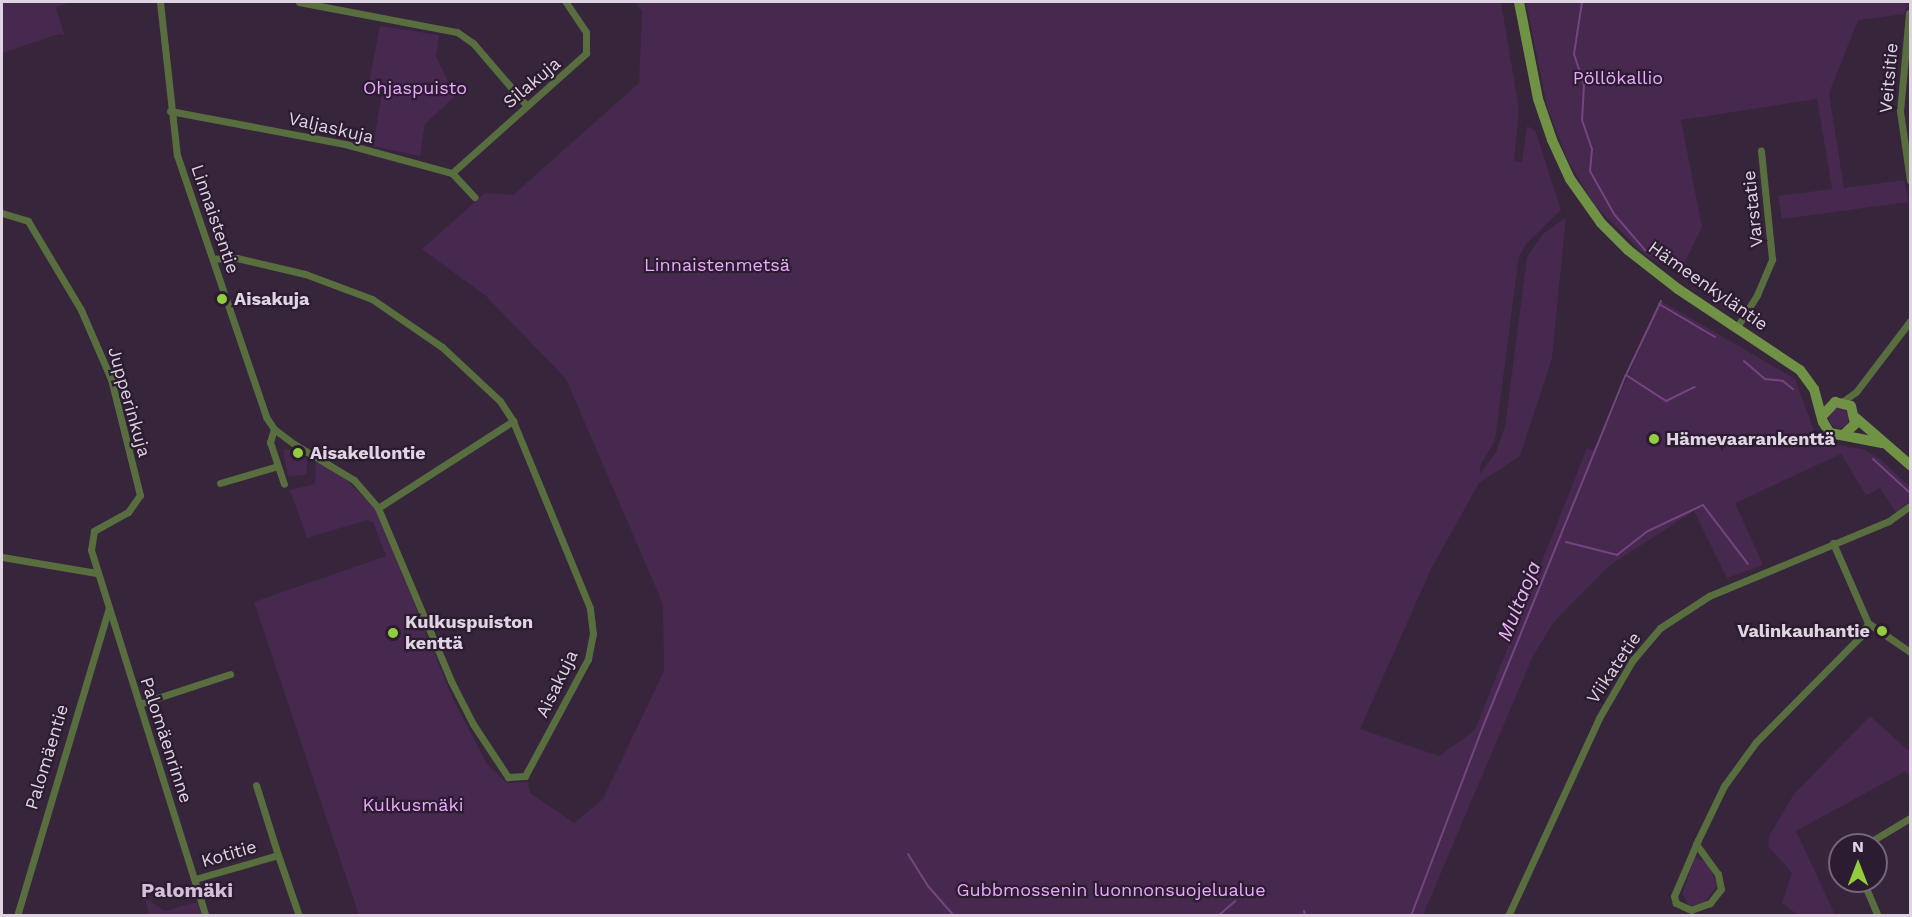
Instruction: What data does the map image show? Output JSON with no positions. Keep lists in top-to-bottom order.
{
  "streets": {
    "street": [
      "Veitsitie",
      "Silakuja",
      "Valjaskuja",
      "Varstatie",
      "Linnaistentie",
      "Hämeenkyläntie",
      "Jupperinkuja",
      "Viikatetie",
      "Aisakuja",
      "Palomäenrinne",
      "Palomäentie",
      "Kotitie"
    ]
  },
  "crossings": [
    ["Silakuja", "Valjaskuja"],
    ["Valjaskuja", "Linnaistentie"],
    ["Varstatie", "Hämeenkyläntie"],
    ["Linnaistentie", "Aisakuja"],
    ["Jupperinkuja", "Palomäenrinne"],
    ["Palomäenrinne", "Palomäentie"],
    ["Palomäenrinne", "Kotitie"]
  ],
  "districts": ["Palomäki"],
  "water": ["Multaoja"],
  "parks": [
    "Pöllökallio",
    "Ohjaspuisto",
    "Linnaistenmetsä",
    "Kulkusmäki",
    "Gubbmossenin luonnonsuojelualue"
  ],
  "places": [
    "Aisakuja",
    "Hämevaarankenttä",
    "Aisakellontie",
    "Valinkauhantie",
    "Kulkuspuiston kenttä"
  ],
  "north": "top"
}
